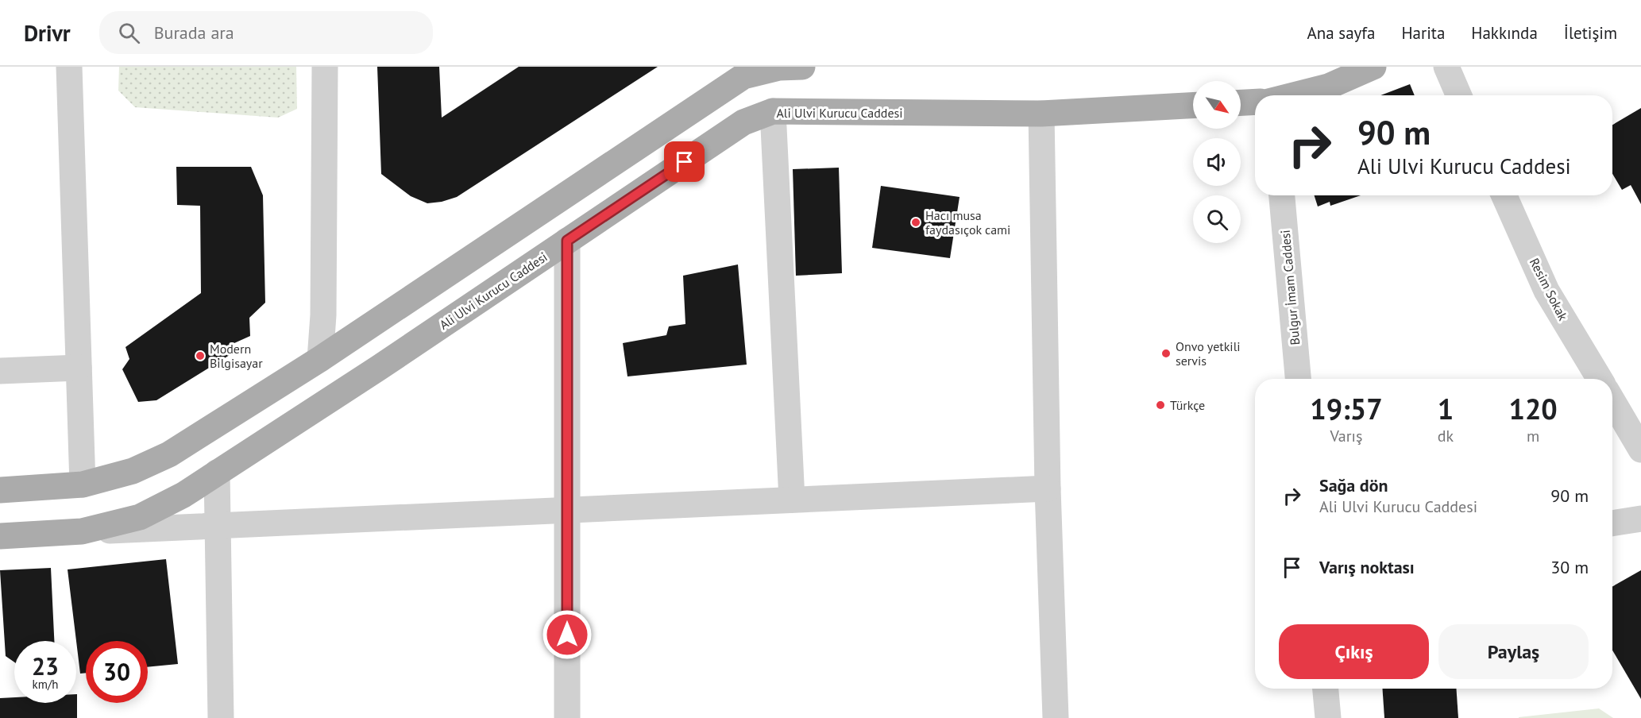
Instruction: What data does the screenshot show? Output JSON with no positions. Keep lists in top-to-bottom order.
{
  "streets": {
    "main road": ["Ali Ulvi Kurucu Caddesi"],
    "street": ["Bulgur İmam Caddesi", "Resim Sokak"]
  },
  "places": [
    "Hacı musa faydasıçok cami",
    "Onvo yetkili servis",
    "Modern Bilgisayar",
    "Türkçe"
  ],
  "north": "bottom right",
  "page": {
    "header": "Drivr",
    "search": "Burada ara",
    "nav": [
      "Ana sayfa",
      "Harita",
      "Hakkında",
      "İletişim"
    ],
    "turn": ["90 m", "Ali Ulvi Kurucu Caddesi"],
    "eta": [
      "19:57",
      "Varış",
      "1",
      "dk",
      "120",
      "m"
    ],
    "list": [
      {
        "name": "Sağa dön",
        "note": "Ali Ulvi Kurucu Caddesi",
        "value": "90 m"
      },
      {
        "name": "Varış noktası",
        "value": "30 m"
      }
    ],
    "buttons": ["Çıkış", "Paylaş"],
    "speed": "23 km/h",
    "limit": "30"
  }
}
